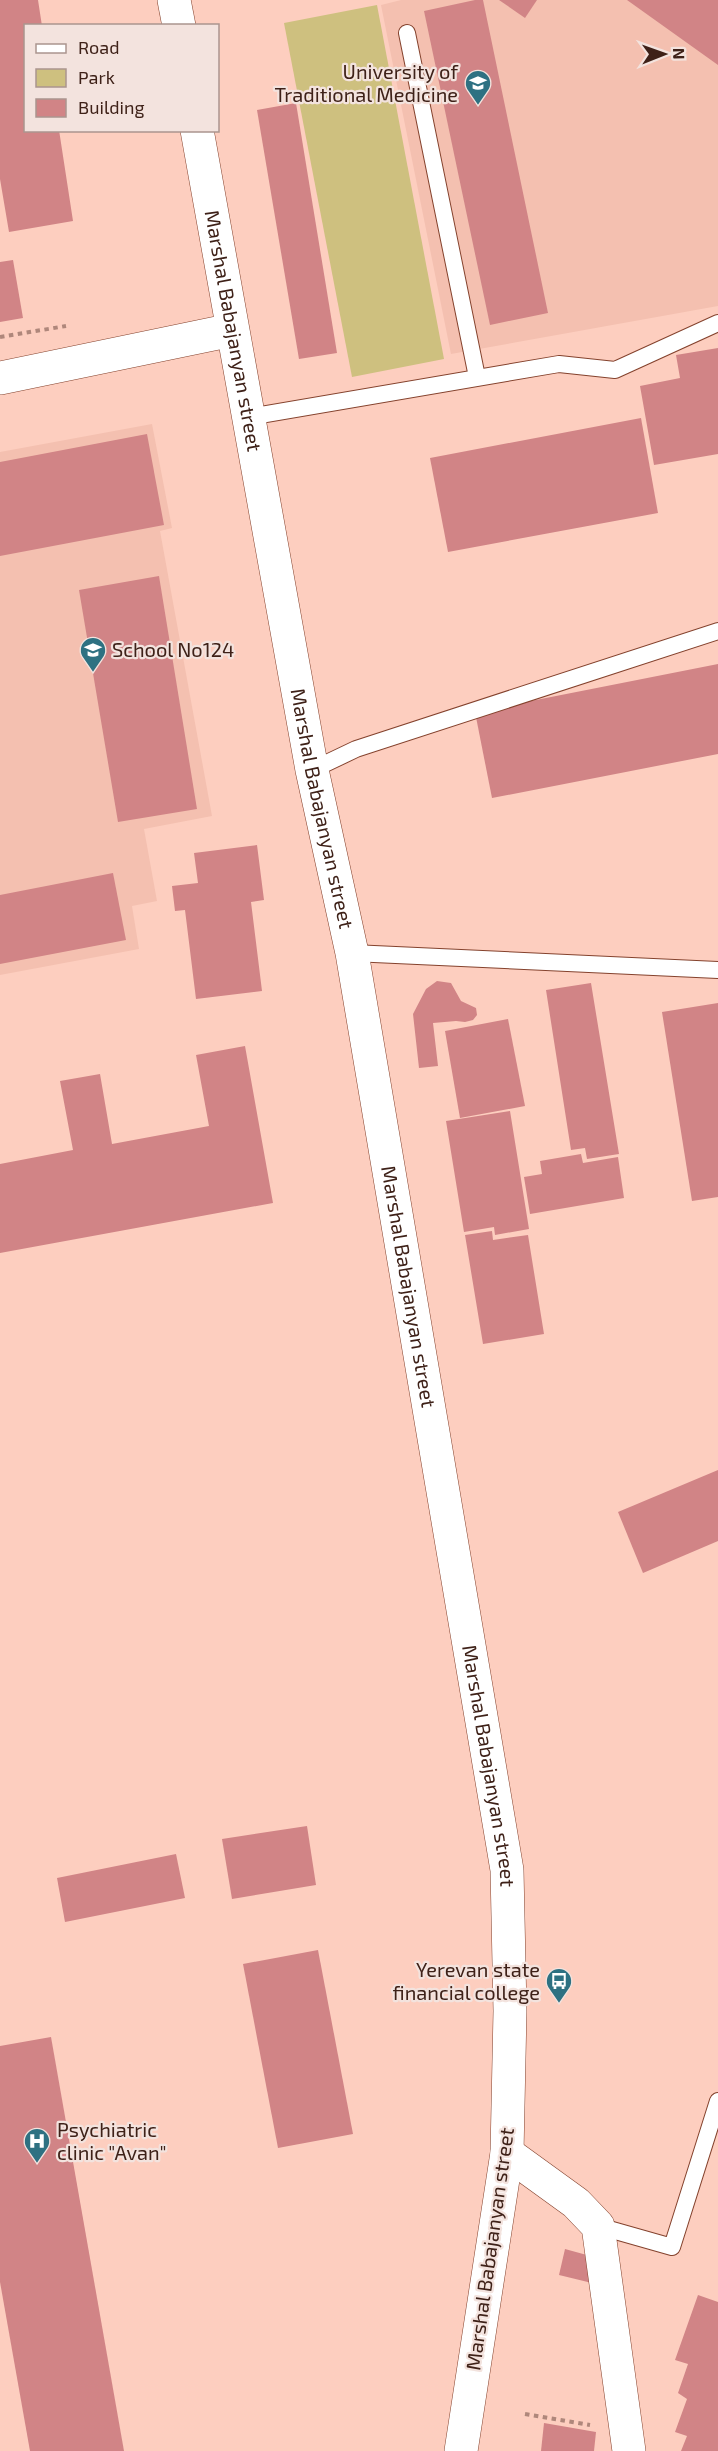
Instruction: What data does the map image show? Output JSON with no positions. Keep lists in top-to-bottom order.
{
  "streets": {
    "main road": ["Marshal Babajanyan street"]
  },
  "places": {
    "school or university": ["University of Traditional Medicine", "School No124"],
    "bus stop": ["Yerevan state financial college"],
    "hospital": ["Psychiatric clinic \"Avan\""]
  },
  "legend": ["Road", "Park", "Building"],
  "north": "right"
}
